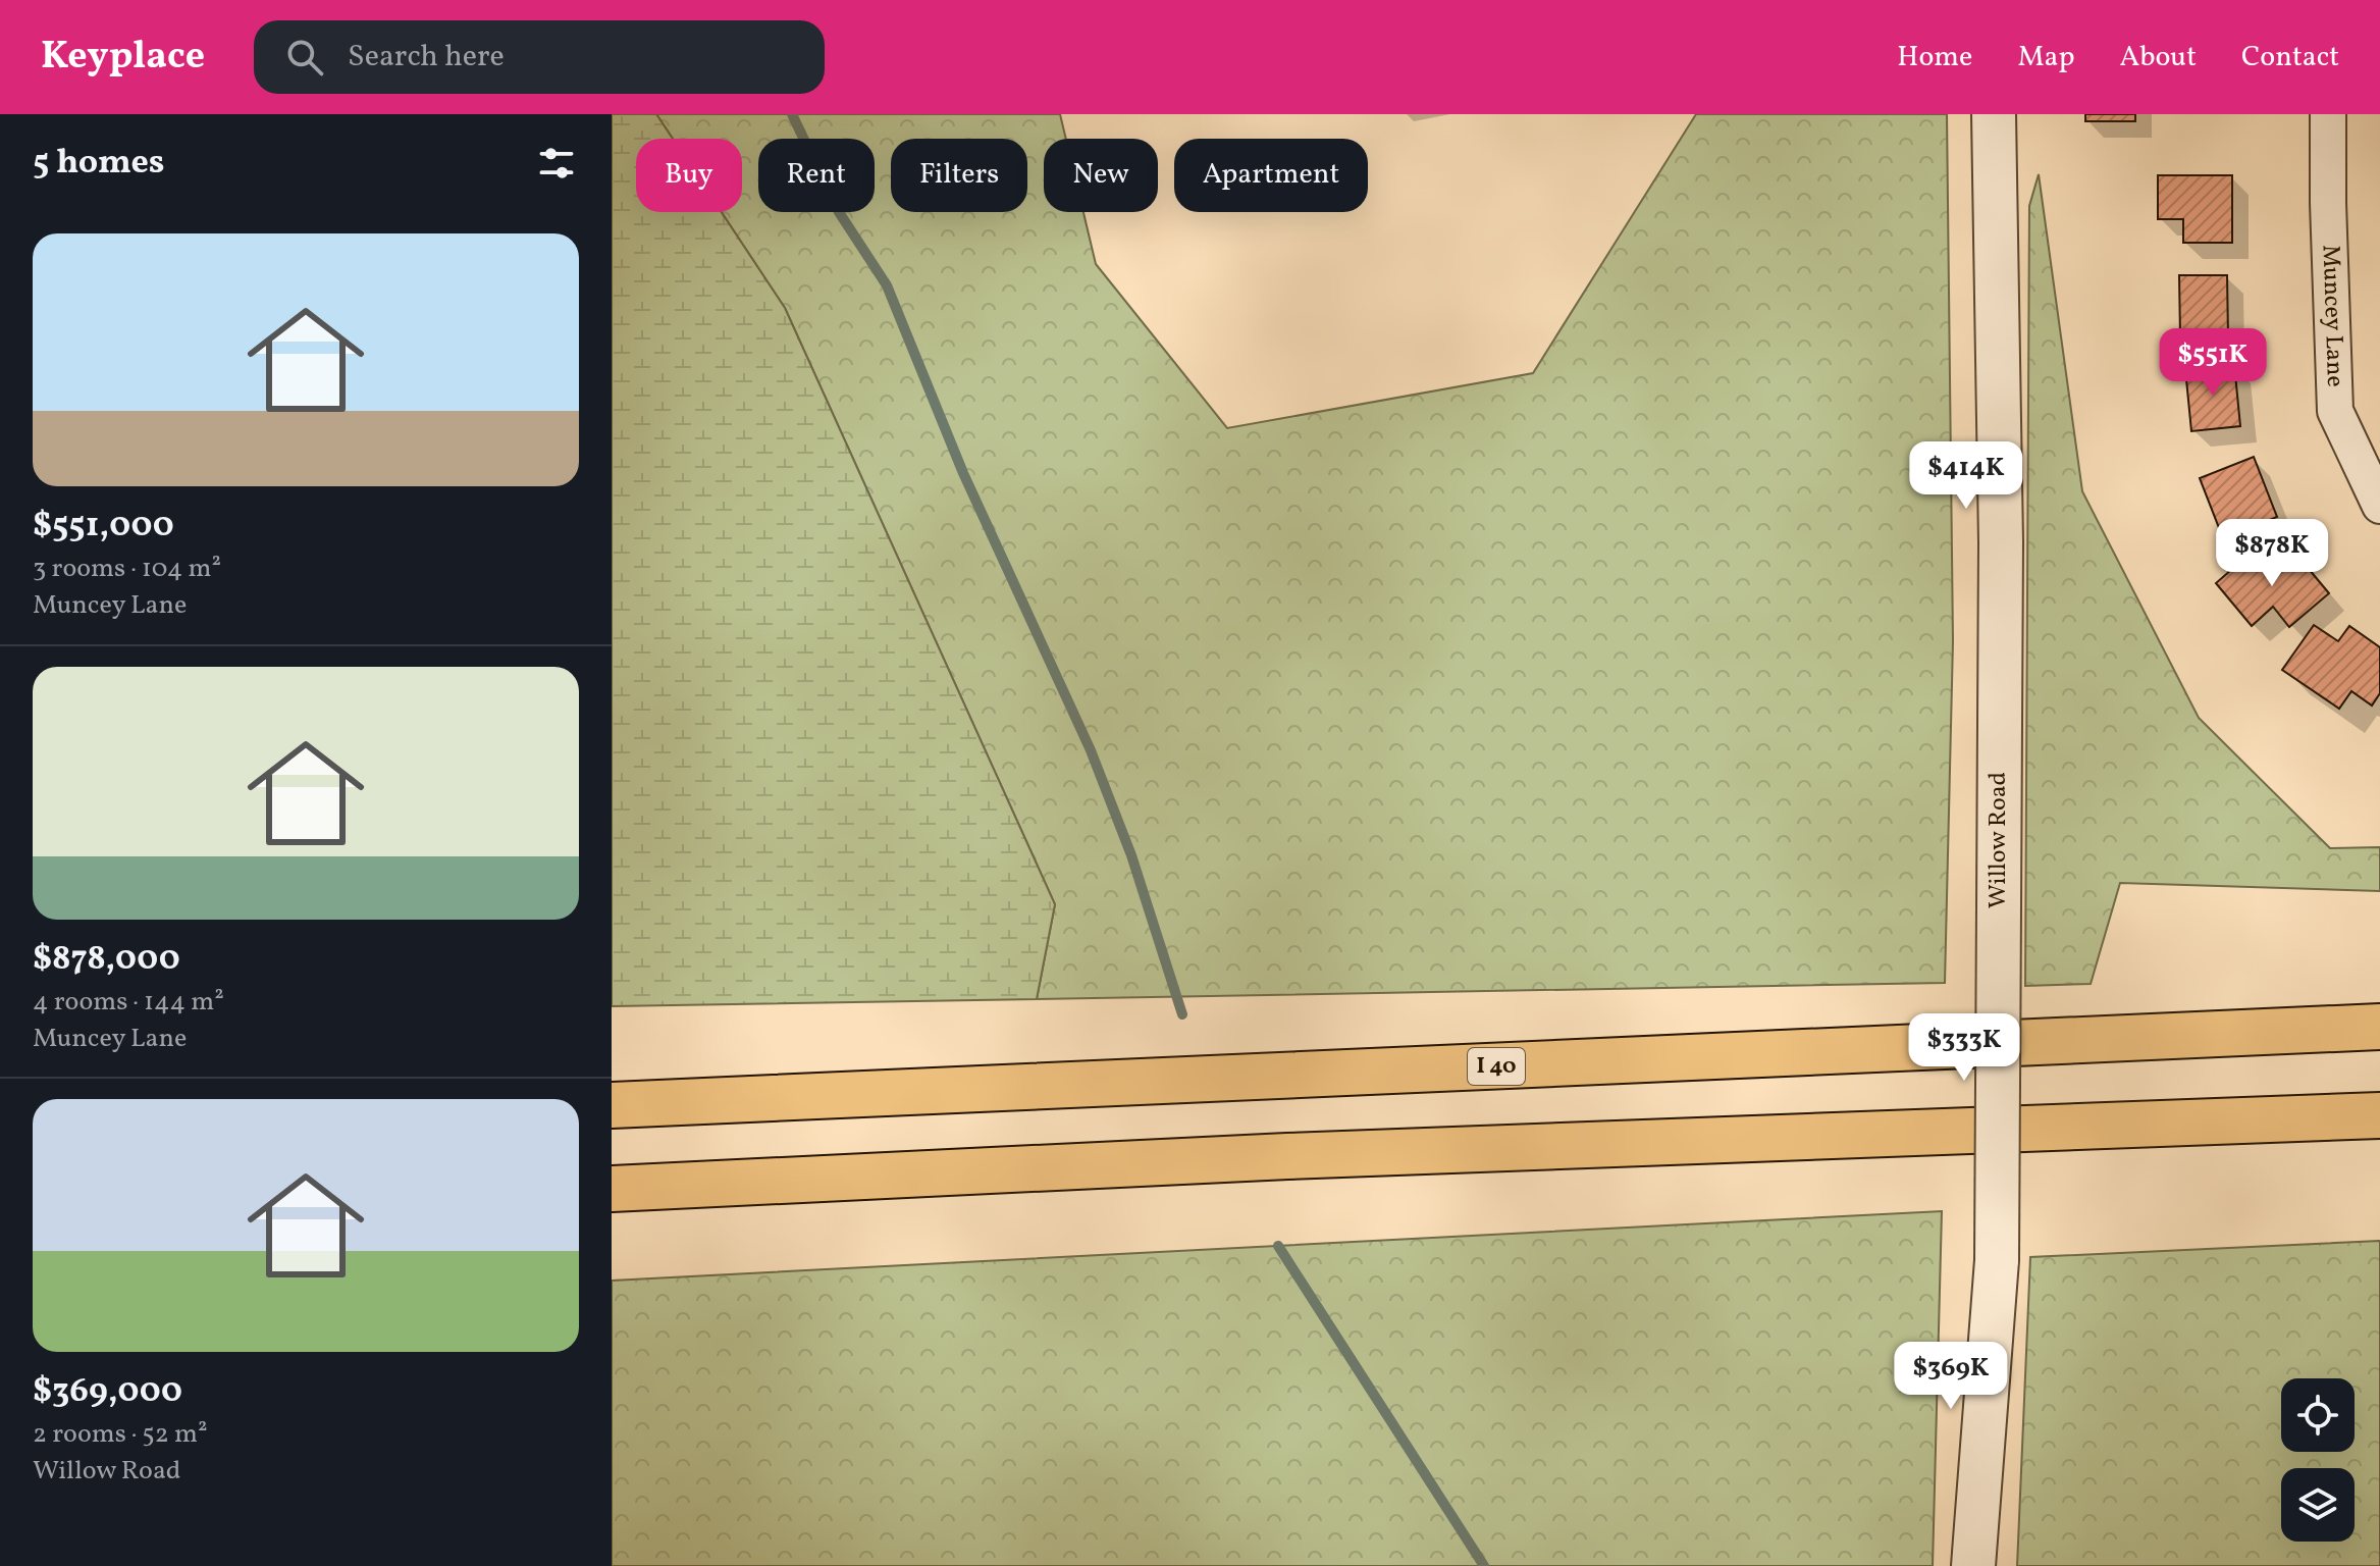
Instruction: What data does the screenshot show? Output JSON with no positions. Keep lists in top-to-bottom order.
{
  "streets": {
    "highway": ["I 40"],
    "street": ["Muncey Lane", "Willow Road"]
  },
  "page": {
    "header": "Keyplace",
    "search": "Search here",
    "nav": [
      "Home",
      "Map",
      "About",
      "Contact"
    ],
    "heading": "5 homes",
    "chip": [
      "Buy",
      "Rent",
      "Filters",
      "New",
      "Apartment"
    ],
    "list": [
      {
        "name": "$551,000",
        "note": "3 rooms · 104 m² · Muncey Lane"
      },
      {
        "name": "$878,000",
        "note": "4 rooms · 144 m² · Muncey Lane"
      },
      {
        "name": "$369,000",
        "note": "2 rooms · 52 m² · Willow Road"
      }
    ],
    "price": [
      "$551K",
      "$414K",
      "$878K",
      "$333K",
      "$369K"
    ]
  }
}
